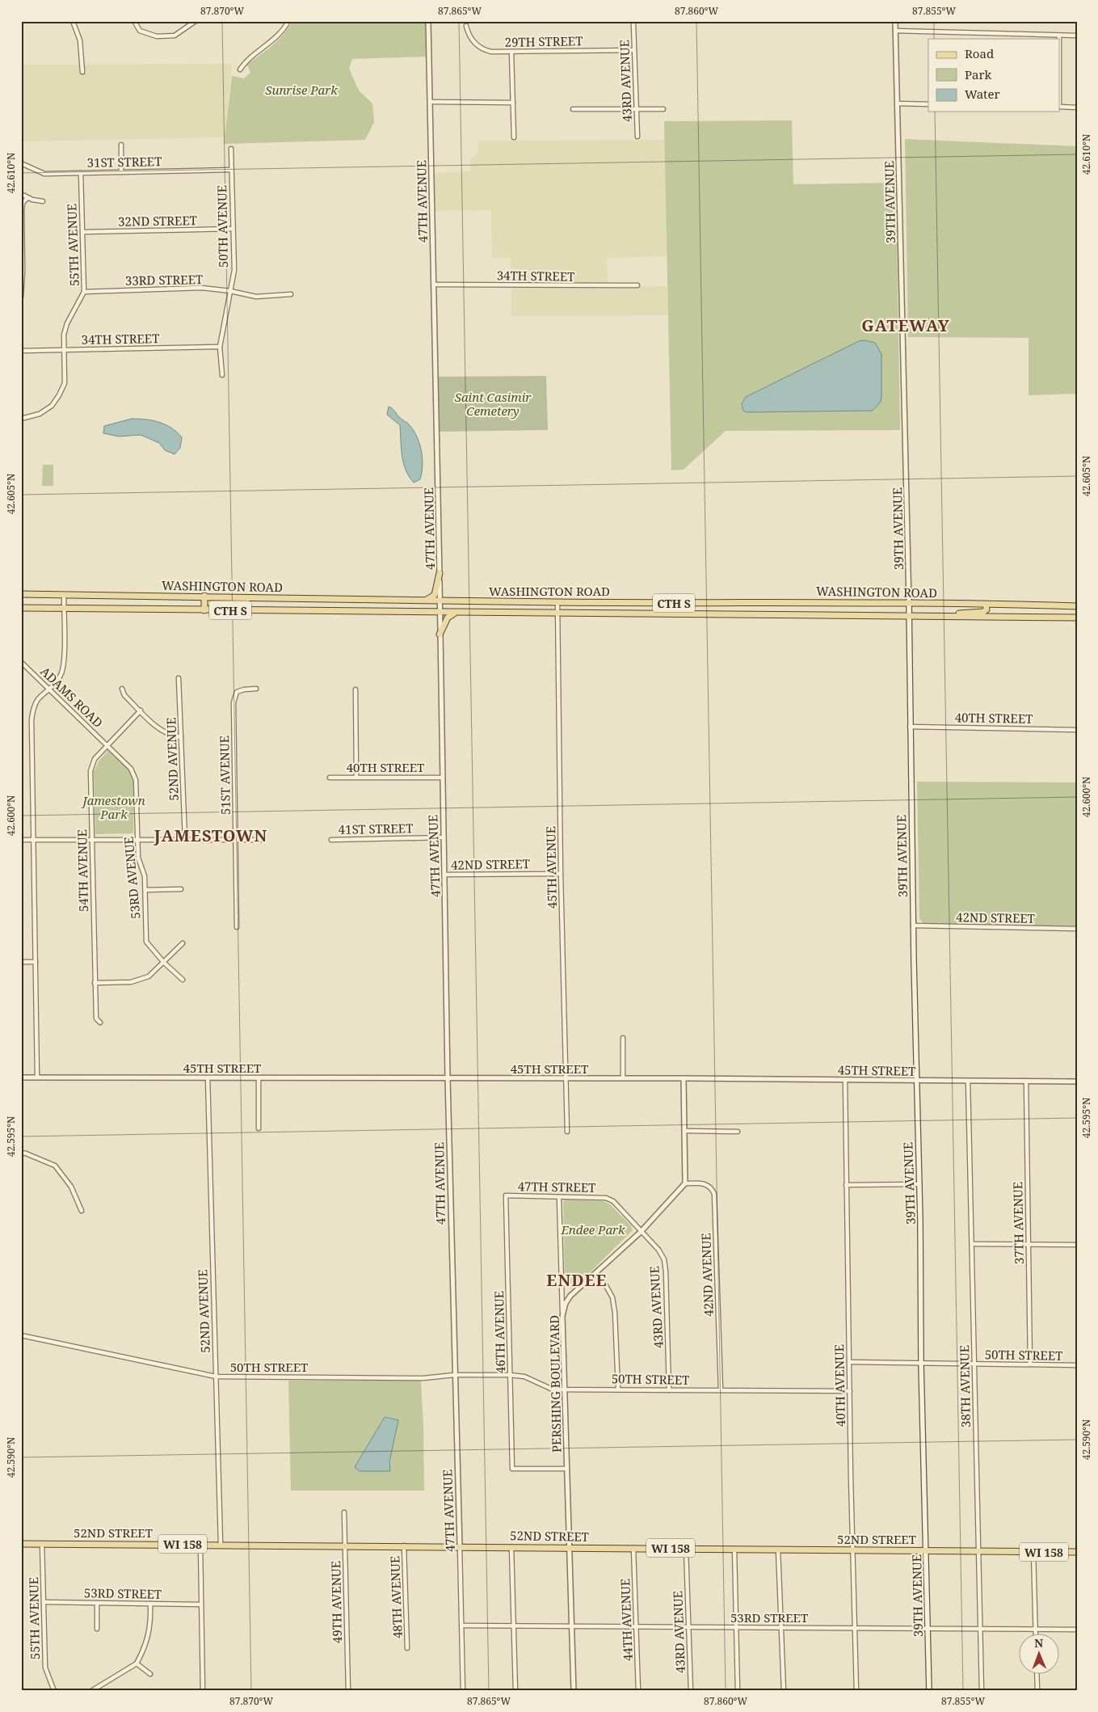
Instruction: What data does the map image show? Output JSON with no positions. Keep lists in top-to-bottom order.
{
  "streets": {
    "main road": [
      "39TH AVENUE",
      "WASHINGTON ROAD",
      "CTH S",
      "52ND STREET",
      "WI 158"
    ],
    "street": [
      "29TH STREET",
      "43RD AVENUE",
      "31ST STREET",
      "47TH AVENUE",
      "32ND STREET",
      "50TH AVENUE",
      "55TH AVENUE",
      "34TH STREET",
      "33RD STREET",
      "ADAMS ROAD",
      "40TH STREET",
      "52ND AVENUE",
      "51ST AVENUE",
      "41ST STREET",
      "42ND STREET",
      "45TH AVENUE",
      "54TH AVENUE",
      "53RD AVENUE",
      "45TH STREET",
      "47TH STREET",
      "37TH AVENUE",
      "42ND AVENUE",
      "46TH AVENUE",
      "50TH STREET",
      "PERSHING BOULEVARD",
      "40TH AVENUE",
      "38TH AVENUE",
      "53RD STREET",
      "48TH AVENUE",
      "49TH AVENUE",
      "44TH AVENUE"
    ]
  },
  "crossings": [
    ["29TH STREET", "43RD AVENUE"],
    ["43RD AVENUE", "47TH STREET"],
    ["43RD AVENUE", "50TH STREET"],
    ["43RD AVENUE", "PERSHING BOULEVARD"],
    ["43RD AVENUE", "52ND STREET"],
    ["43RD AVENUE", "53RD STREET"],
    ["31ST STREET", "50TH AVENUE"],
    ["31ST STREET", "55TH AVENUE"],
    ["47TH AVENUE", "34TH STREET"],
    ["47TH AVENUE", "WASHINGTON ROAD"],
    ["47TH AVENUE", "40TH STREET"],
    ["47TH AVENUE", "41ST STREET"],
    ["47TH AVENUE", "42ND STREET"],
    ["47TH AVENUE", "45TH STREET"],
    ["47TH AVENUE", "50TH STREET"],
    ["47TH AVENUE", "52ND STREET"],
    ["47TH AVENUE", "53RD STREET"],
    ["39TH AVENUE", "WASHINGTON ROAD"],
    ["39TH AVENUE", "40TH STREET"],
    ["39TH AVENUE", "42ND STREET"],
    ["39TH AVENUE", "45TH STREET"],
    ["39TH AVENUE", "50TH STREET"],
    ["39TH AVENUE", "52ND STREET"],
    ["39TH AVENUE", "53RD STREET"],
    ["32ND STREET", "50TH AVENUE"],
    ["32ND STREET", "55TH AVENUE"],
    ["50TH AVENUE", "34TH STREET"],
    ["50TH AVENUE", "33RD STREET"],
    ["55TH AVENUE", "34TH STREET"],
    ["55TH AVENUE", "33RD STREET"],
    ["55TH AVENUE", "52ND STREET"],
    ["55TH AVENUE", "53RD STREET"],
    ["WASHINGTON ROAD", "45TH AVENUE"],
    ["ADAMS ROAD", "54TH AVENUE"],
    ["ADAMS ROAD", "53RD AVENUE"],
    ["52ND AVENUE", "45TH STREET"],
    ["52ND AVENUE", "50TH STREET"],
    ["52ND AVENUE", "52ND STREET"],
    ["42ND STREET", "45TH AVENUE"],
    ["45TH AVENUE", "45TH STREET"],
    ["54TH AVENUE", "53RD AVENUE"],
    ["45TH STREET", "37TH AVENUE"],
    ["45TH STREET", "40TH AVENUE"],
    ["45TH STREET", "38TH AVENUE"],
    ["47TH STREET", "46TH AVENUE"],
    ["47TH STREET", "PERSHING BOULEVARD"],
    ["37TH AVENUE", "50TH STREET"],
    ["42ND AVENUE", "50TH STREET"],
    ["42ND AVENUE", "PERSHING BOULEVARD"],
    ["46TH AVENUE", "50TH STREET"],
    ["46TH AVENUE", "PERSHING BOULEVARD"],
    ["50TH STREET", "PERSHING BOULEVARD"],
    ["50TH STREET", "40TH AVENUE"],
    ["50TH STREET", "38TH AVENUE"],
    ["PERSHING BOULEVARD", "52ND STREET"],
    ["PERSHING BOULEVARD", "53RD STREET"],
    ["40TH AVENUE", "52ND STREET"],
    ["40TH AVENUE", "53RD STREET"],
    ["38TH AVENUE", "52ND STREET"],
    ["38TH AVENUE", "53RD STREET"],
    ["52ND STREET", "48TH AVENUE"],
    ["52ND STREET", "49TH AVENUE"],
    ["52ND STREET", "44TH AVENUE"],
    ["53RD STREET", "44TH AVENUE"]
  ],
  "districts": ["GATEWAY", "JAMESTOWN", "ENDEE"],
  "parks": [
    "Sunrise Park",
    "Saint Casimir Cemetery",
    "Jamestown Park",
    "Endee Park"
  ],
  "legend": ["Road", "Park", "Water"],
  "north": "top",
  "coordinates": [
    "87.870°W",
    "87.865°W",
    "87.860°W",
    "87.855°W",
    "42.610°N",
    "42.605°N",
    "42.600°N",
    "42.595°N",
    "42.590°N"
  ]
}
